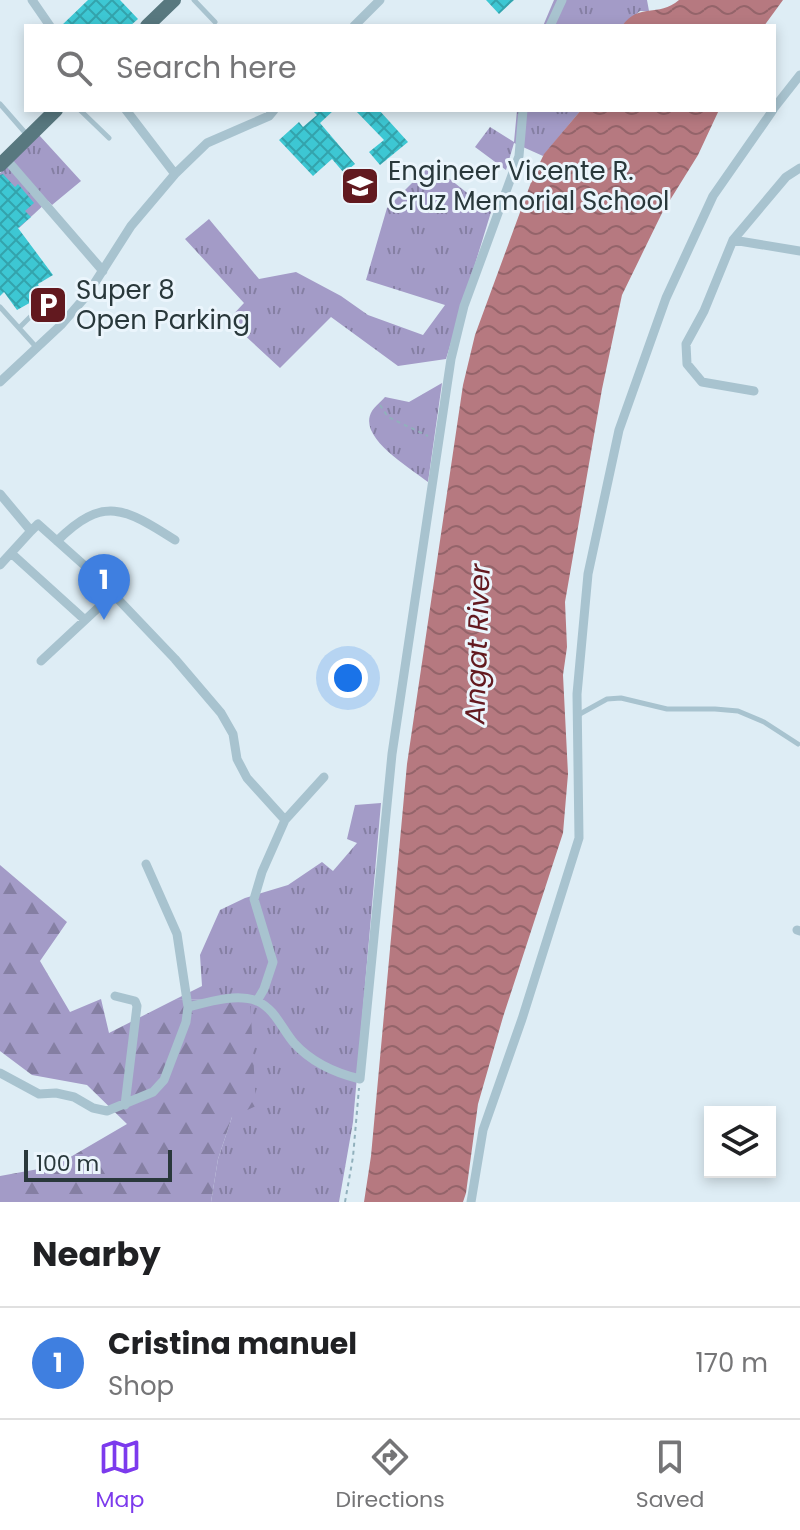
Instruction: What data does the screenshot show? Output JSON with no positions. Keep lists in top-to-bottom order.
{
  "water": ["Angat River"],
  "places": {
    "school or university": ["Engineer Vicente R. Cruz Memorial School"],
    "parking": ["Super 8 Open Parking"]
  },
  "scale_bar": "100 m",
  "page": {
    "search": "Search here",
    "pins": "1",
    "scale": "100 m",
    "heading": "Nearby",
    "list": [
      {
        "mark": "1",
        "name": "Cristina manuel",
        "note": "Shop",
        "value": "170 m"
      }
    ],
    "nav": ["Map", "Directions", "Saved"]
  }
}
